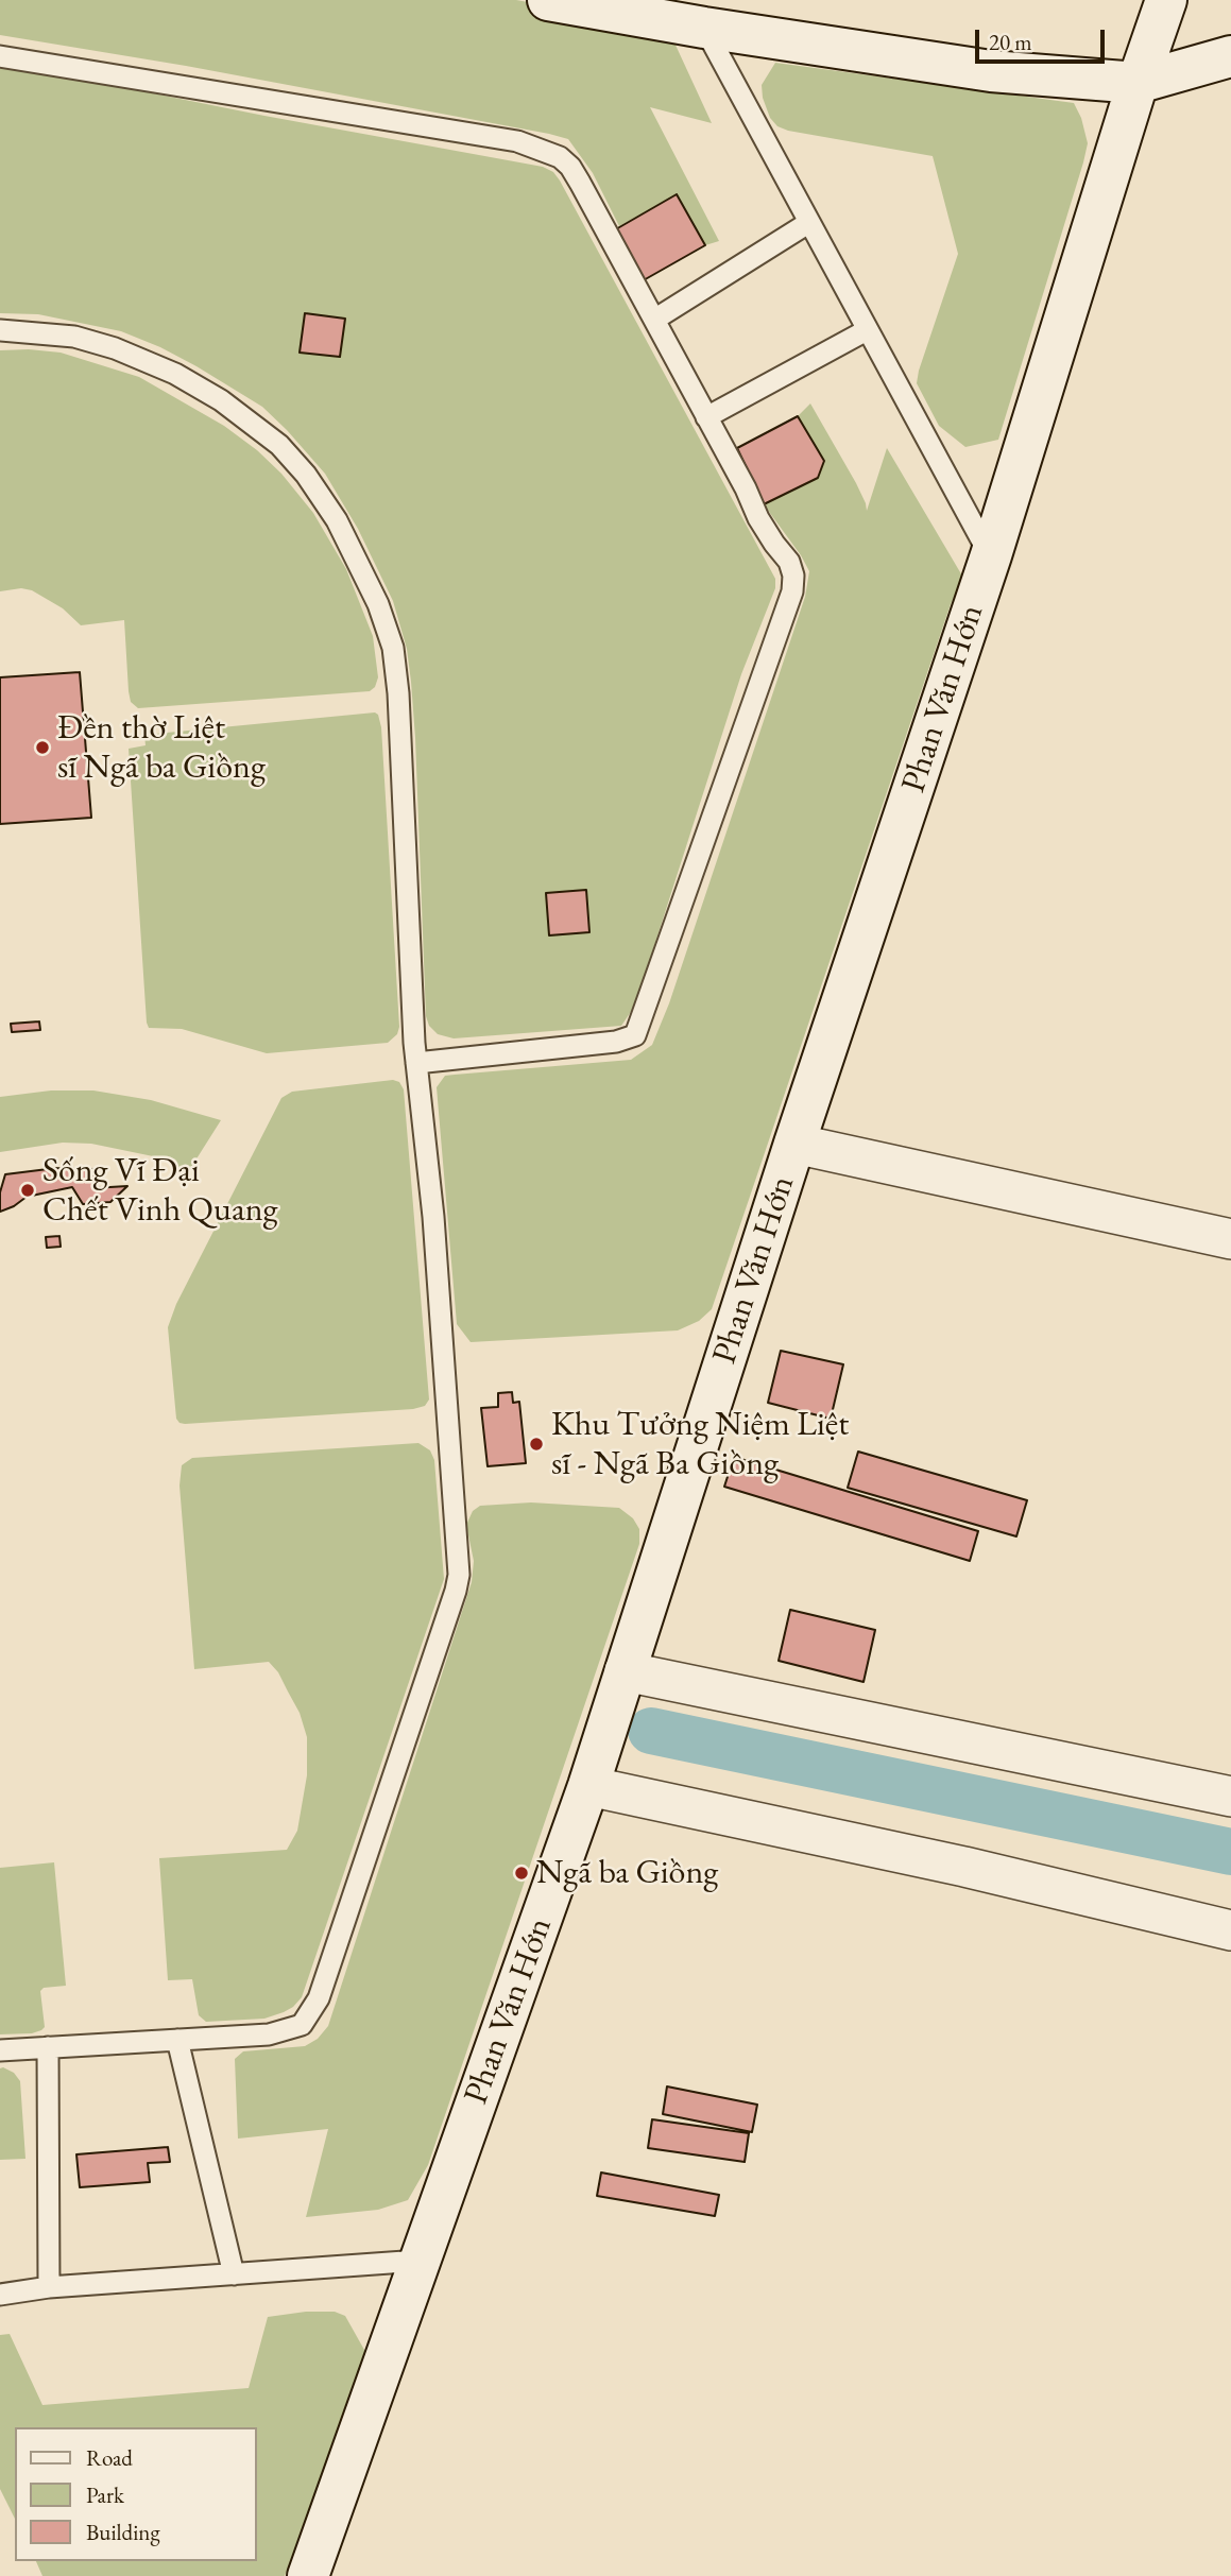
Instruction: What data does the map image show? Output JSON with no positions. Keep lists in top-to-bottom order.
{
  "streets": {
    "main road": ["Phan Văn Hớn"]
  },
  "places": [
    "Đền thờ Liệt sĩ Ngã ba Giồng",
    "Sống Vĩ Đại Chết Vinh Quang",
    "Khu Tưởng Niệm Liệt sĩ - Ngã Ba Giồng",
    "Ngã ba Giồng"
  ],
  "legend": ["Road", "Park", "Building"],
  "scale_bar": "20 m"
}
